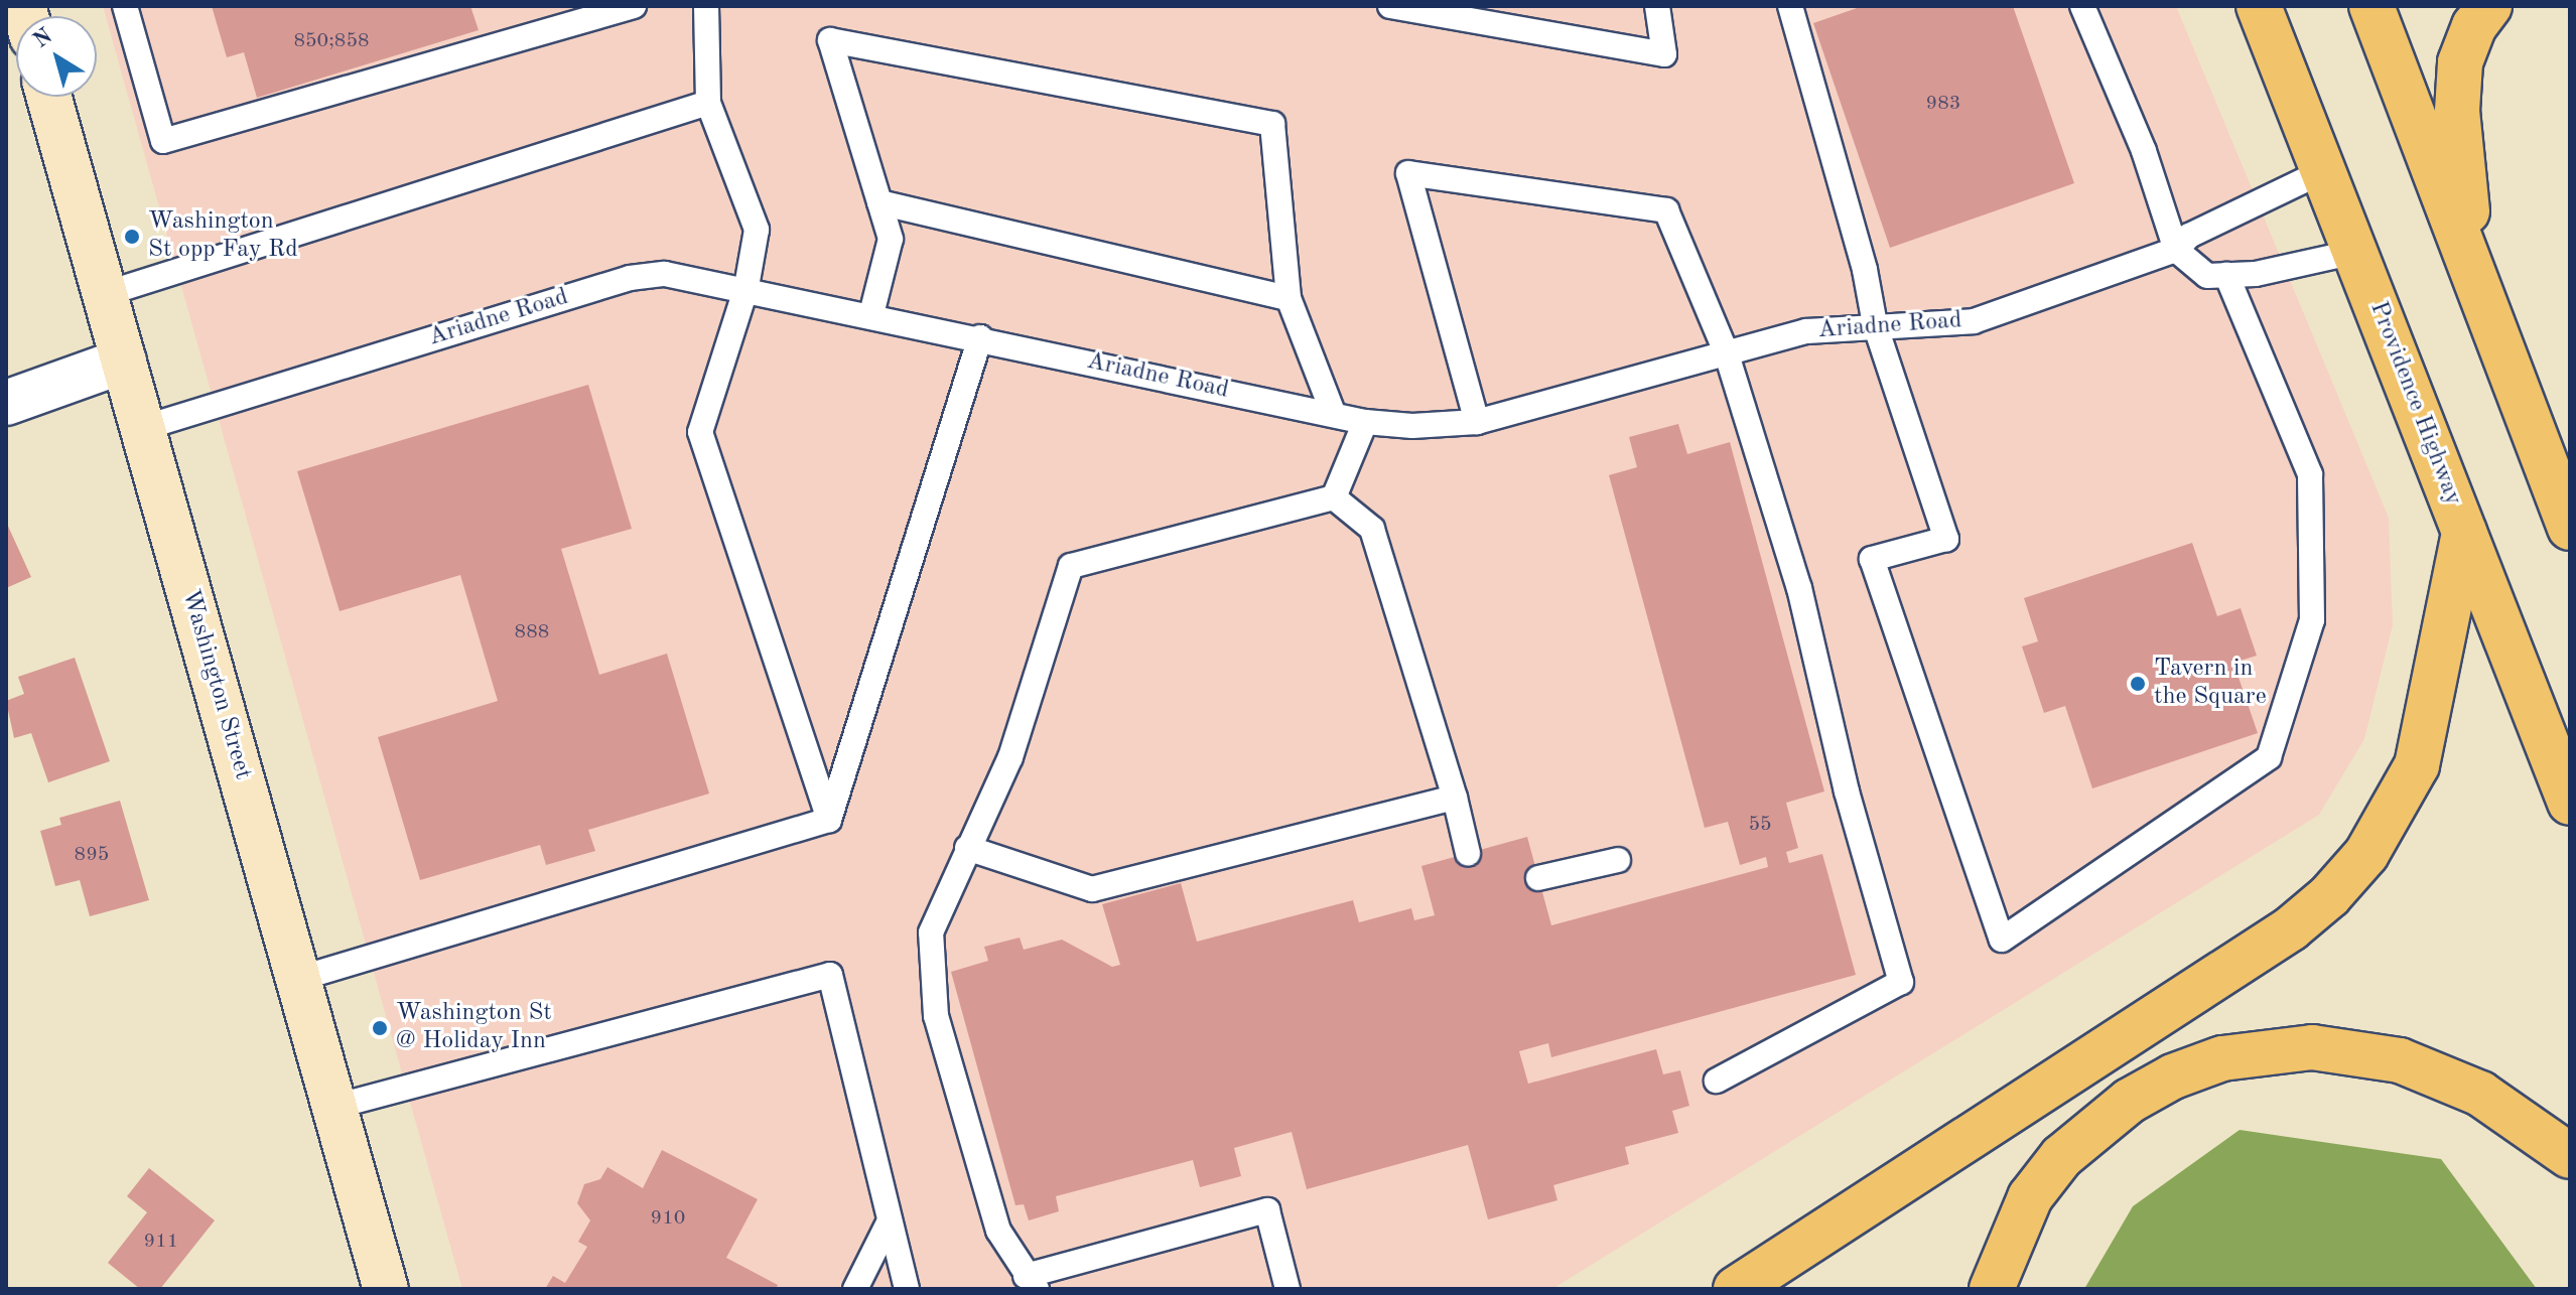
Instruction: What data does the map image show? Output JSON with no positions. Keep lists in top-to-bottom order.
{
  "streets": {
    "highway": ["Providence Highway"],
    "main road": ["Washington Street"],
    "lane": ["Ariadne Road"]
  },
  "crossings": [
    ["Ariadne Road", "Providence Highway"],
    ["Ariadne Road", "Washington Street"]
  ],
  "places": ["Washington St opp Fay Rd", "Tavern in the Square", "Washington St @ Holiday Inn"],
  "house_numbers": [
    "850;858",
    "983",
    "888",
    "55",
    "895",
    "910",
    "911"
  ],
  "north": "top left"
}
